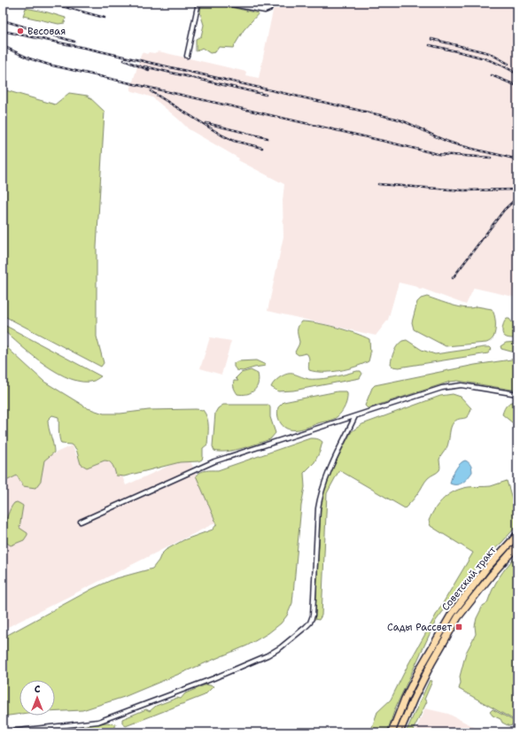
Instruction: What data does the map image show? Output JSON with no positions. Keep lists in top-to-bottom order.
{
  "streets": {
    "highway": ["Советский тракт"]
  },
  "places": {
    "other": ["Весовая"],
    "transit": ["Сады Рассвет"]
  },
  "north": "top"
}
